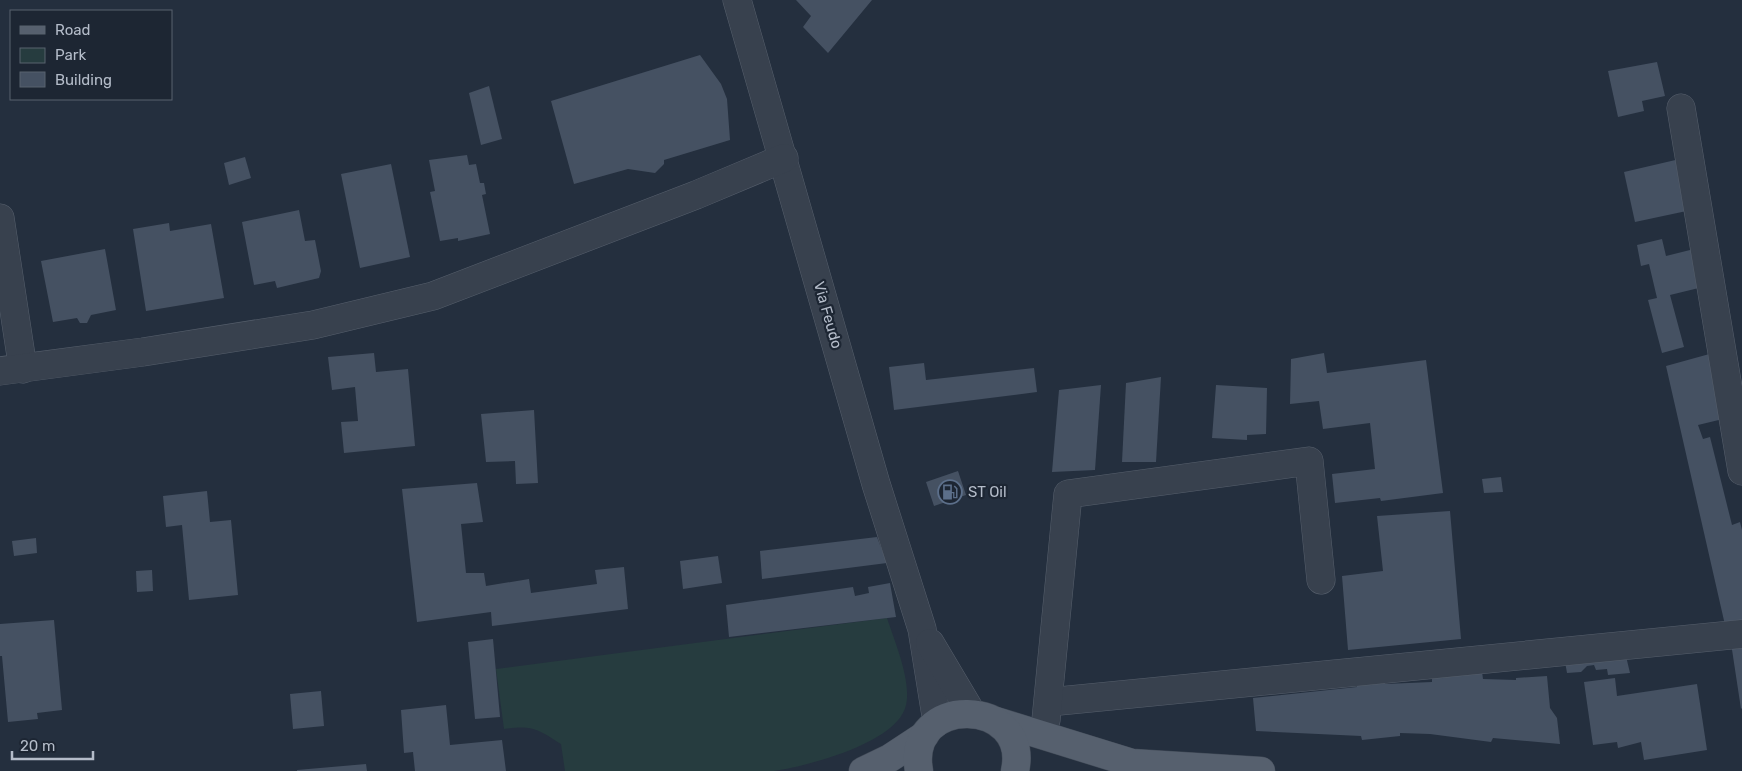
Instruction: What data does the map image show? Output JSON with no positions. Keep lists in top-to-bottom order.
{
  "streets": {
    "street": ["Via Feudo"]
  },
  "places": {
    "fuel station": ["ST Oil"]
  },
  "legend": ["Road", "Park", "Building"],
  "scale_bar": "20 m"
}
